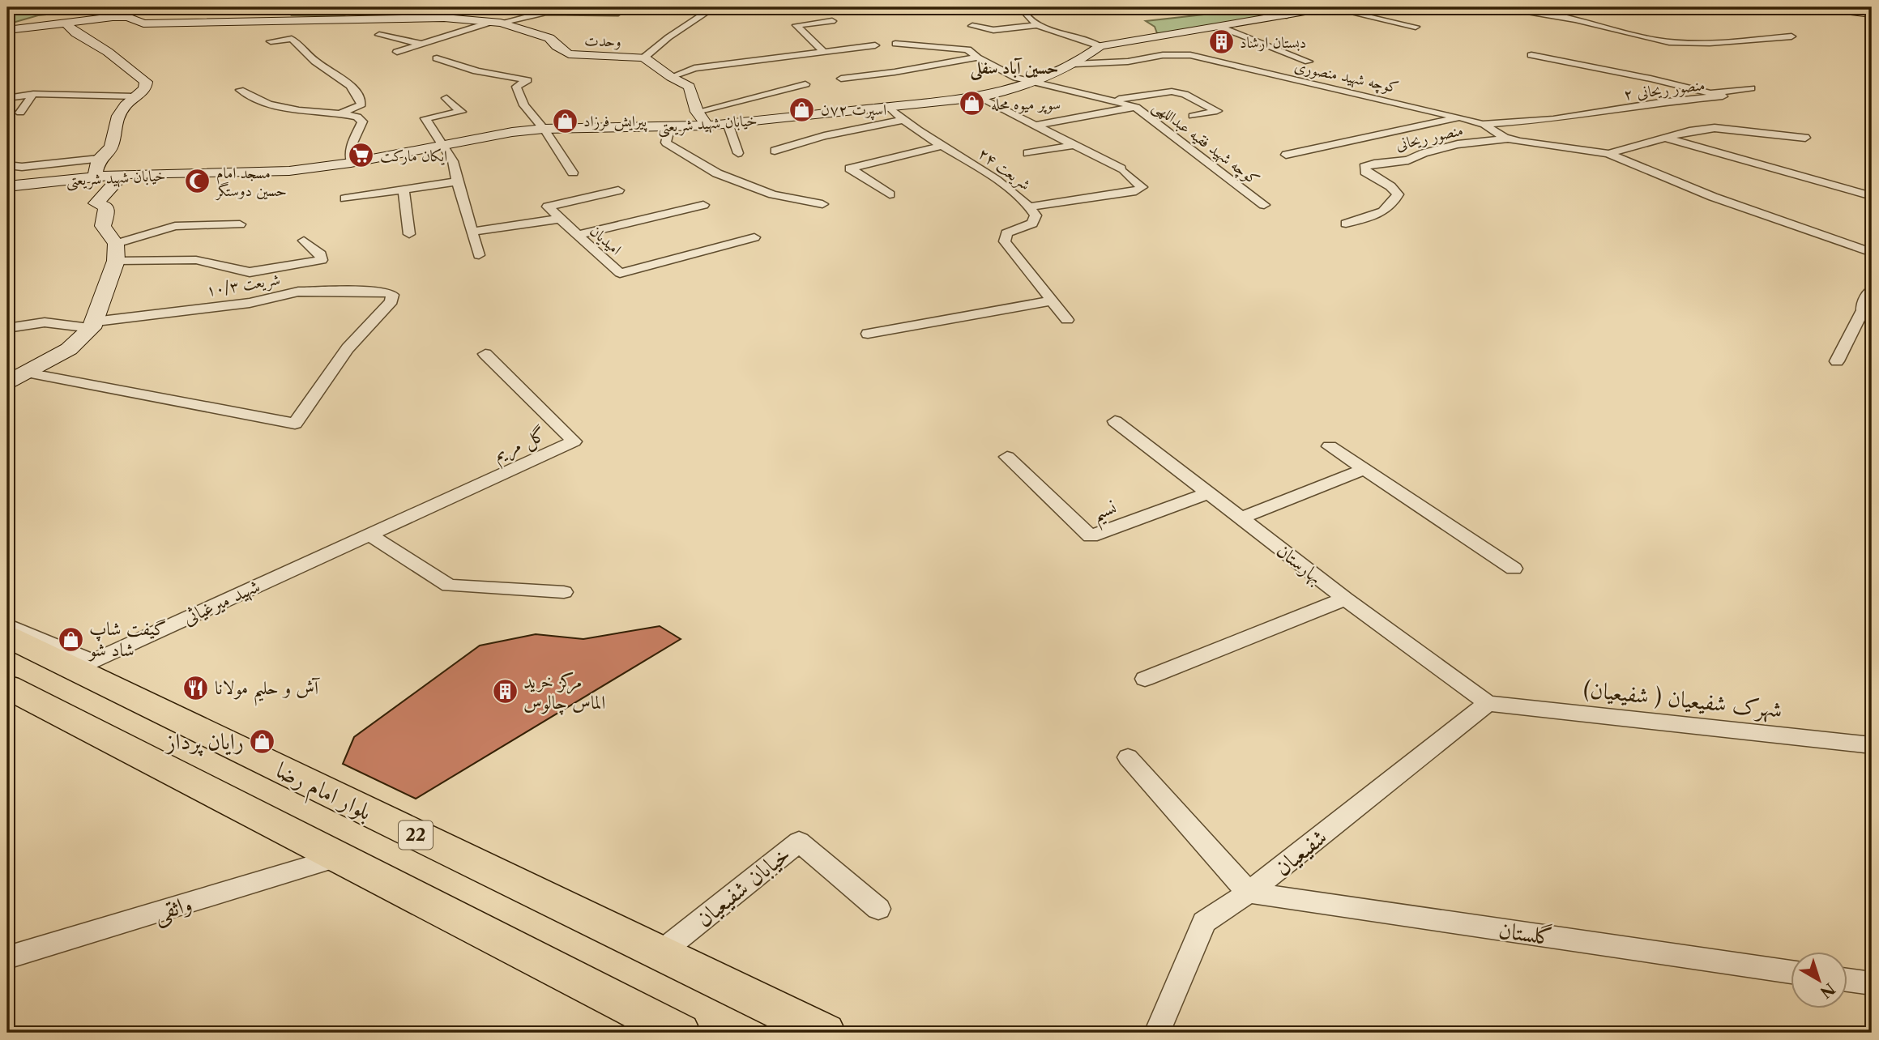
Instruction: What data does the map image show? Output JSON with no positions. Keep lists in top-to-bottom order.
{
  "streets": {
    "main road": ["بلوار امام رضا", "22"],
    "street": [
      "وحدت",
      "کوچه شهید منصوری",
      "منصور ریحانی ۲",
      "خیابان شهید شریعتی",
      "منصور ریحانی",
      "کوچه شهید فقیه عبداللهی",
      "شریعت ۲۴",
      "امیدیان",
      "شریعت ۱۰/۳",
      "گل مریم",
      "نسیم",
      "بهارستان",
      "شهید میرغیاثی",
      "شهرک شفیعیان ( شفیعیان)",
      "شفیعیان",
      "خیابان شفیعیان",
      "واثقی",
      "گلستان"
    ]
  },
  "crossings": [
    ["وحدت", "خیابان شهید شریعتی"],
    ["کوچه شهید منصوری", "منصور ریحانی ۲"],
    ["کوچه شهید منصوری", "خیابان شهید شریعتی"],
    ["کوچه شهید منصوری", "منصور ریحانی"],
    ["خیابان شهید شریعتی", "کوچه شهید فقیه عبداللهی"],
    ["خیابان شهید شریعتی", "شریعت ۲۴"],
    ["گل مریم", "شهید میرغیاثی"],
    ["نسیم", "بهارستان"],
    ["بهارستان", "شهرک شفیعیان ( شفیعیان)"],
    ["بهارستان", "شفیعیان"],
    ["شهید میرغیاثی", "بلوار امام رضا"],
    ["شهرک شفیعیان ( شفیعیان)", "شفیعیان"],
    ["بلوار امام رضا", "خیابان شفیعیان"],
    ["شفیعیان", "گلستان"]
  ],
  "districts": ["حسین آباد سفلی"],
  "places": {
    "building": ["دبستان ارشاد", "مرکز خرید الماس چالوس"],
    "shop": [
      "سوپر میوه محله",
      "اسپرت ۷۲ن",
      "پیرایش فرزاد",
      "گیفت شاپ شاد شو",
      "رایان پرداز"
    ],
    "supermarket": ["ایکان مارکت"],
    "mosque": ["مسجد امام حسین دوستگر"],
    "restaurant": ["آش و حلیم مولانا"]
  },
  "north": "bottom right"
}
